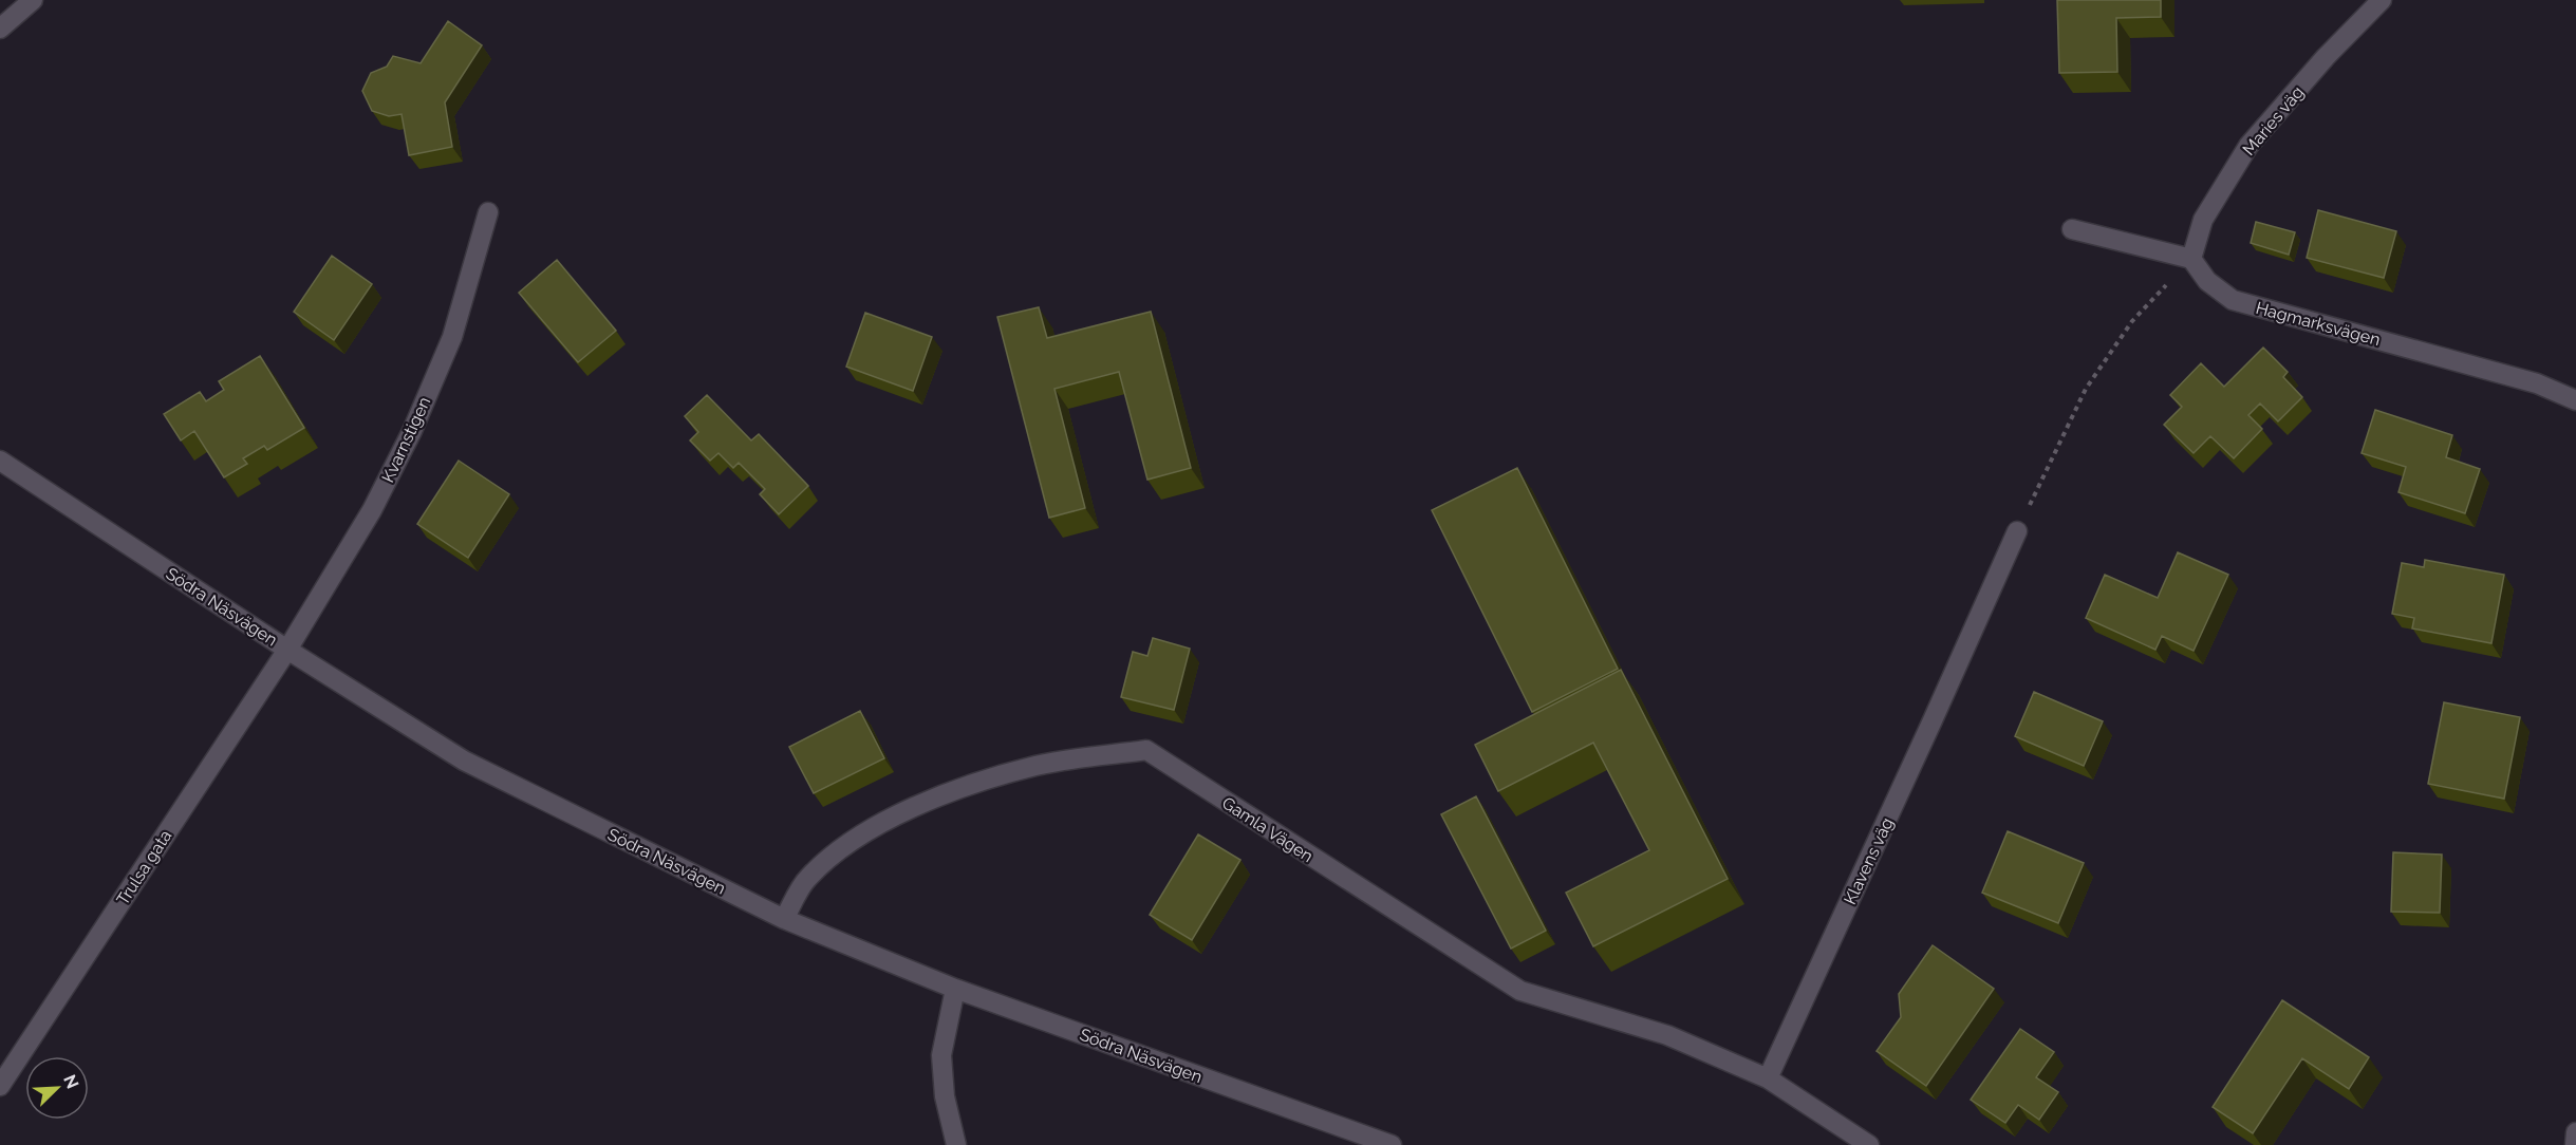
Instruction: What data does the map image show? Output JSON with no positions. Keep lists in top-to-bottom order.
{
  "streets": {
    "street": [
      "Maries väg",
      "Hagmarksvägen",
      "Kvarnstigen",
      "Södra Näsvägen",
      "Gamla Vägen",
      "Klavens väg",
      "Trulsa gata"
    ]
  },
  "crossings": [
    ["Maries väg", "Hagmarksvägen"],
    ["Kvarnstigen", "Södra Näsvägen"],
    ["Kvarnstigen", "Trulsa gata"],
    ["Södra Näsvägen", "Gamla Vägen"],
    ["Södra Näsvägen", "Trulsa gata"],
    ["Gamla Vägen", "Klavens väg"]
  ],
  "north": "top right"
}
